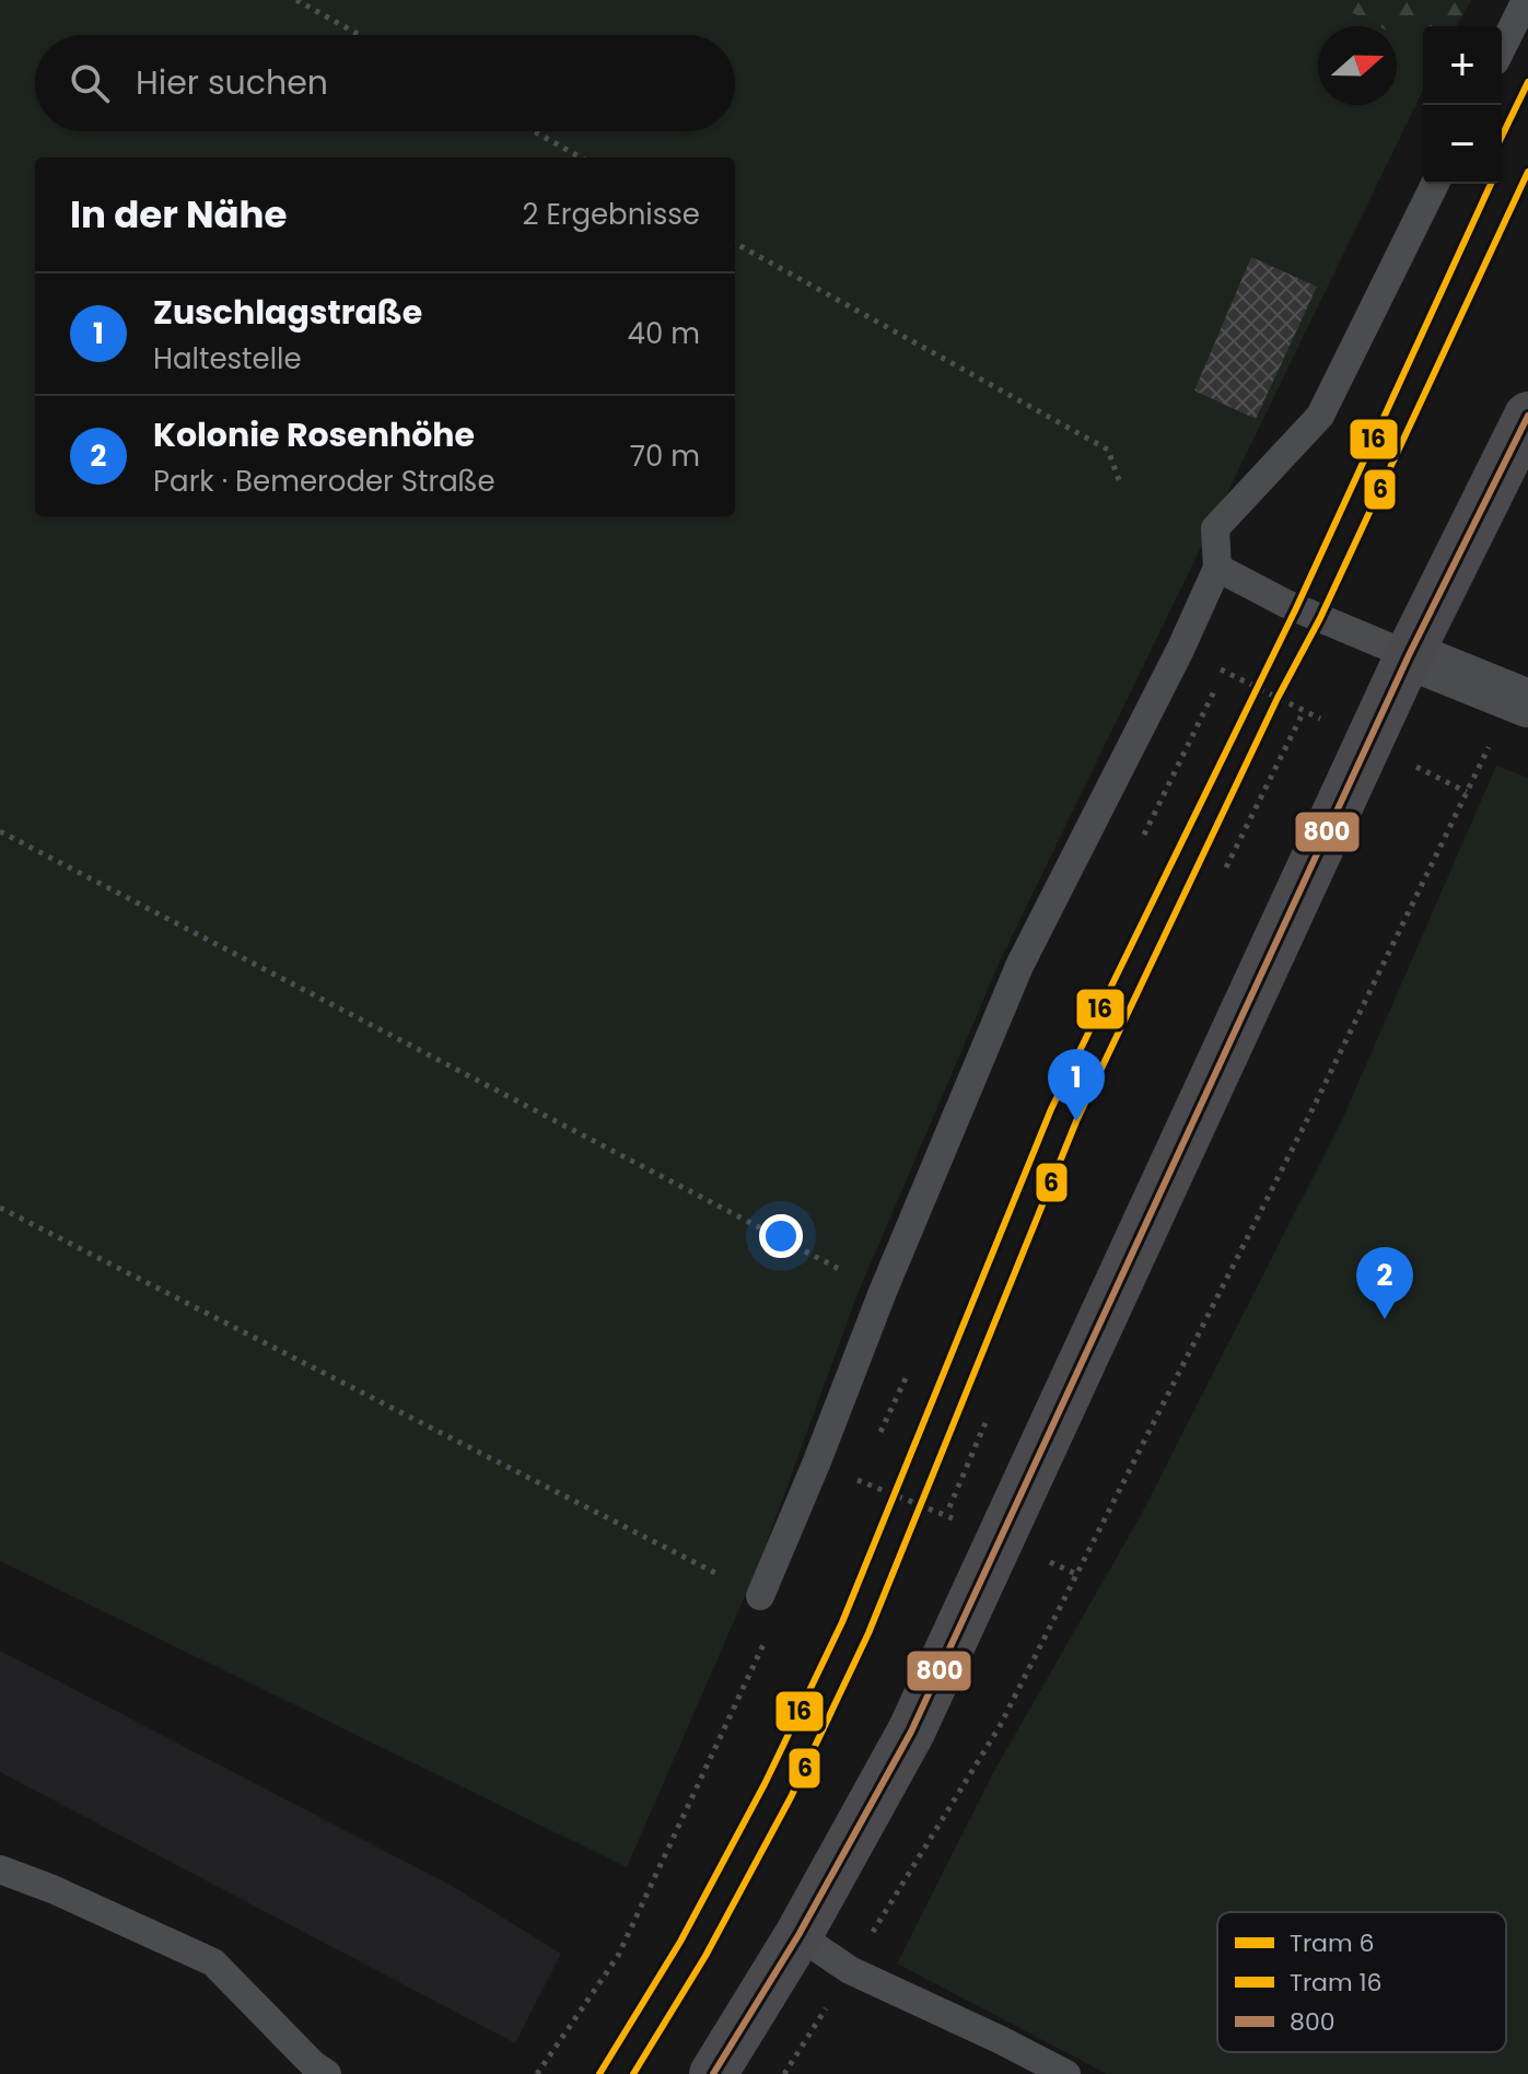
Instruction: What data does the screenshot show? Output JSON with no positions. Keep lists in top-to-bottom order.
{
  "lines": ["tram line 6", "tram line 16", "transit line 800"],
  "legend": ["Tram 6", "Tram 16", "800"],
  "north": "right",
  "page": {
    "map_buttons": ["+", "−"],
    "search": "Hier suchen",
    "heading": ["In der Nähe", "2 Ergebnisse"],
    "list": [
      {
        "mark": "1",
        "name": "Zuschlagstraße",
        "note": "Haltestelle",
        "value": "40 m"
      },
      {
        "mark": "2",
        "name": "Kolonie Rosenhöhe",
        "note": "Park · Bemeroder Straße",
        "value": "70 m"
      }
    ],
    "pins": ["1", "2"]
  }
}
